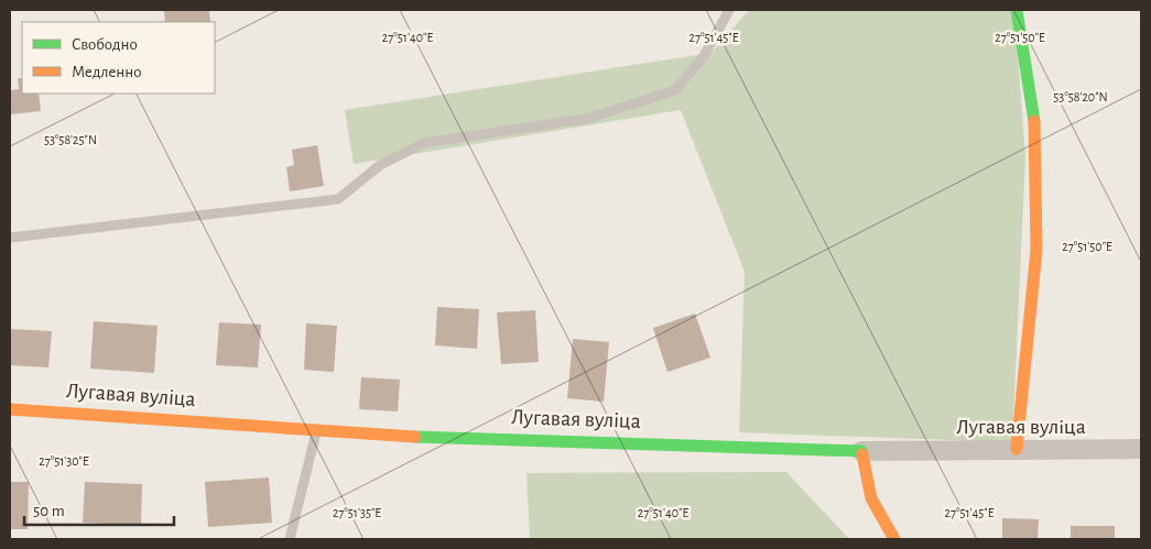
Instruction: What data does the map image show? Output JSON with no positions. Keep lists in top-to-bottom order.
{
  "streets": {
    "street": ["Лугавая вуліца"]
  },
  "legend": ["Свободно", "Медленно"],
  "scale_bar": "50 m",
  "coordinates": [
    "27°51'40\"E",
    "27°51'45\"E",
    "27°51'50\"E",
    "53°58'20\"N",
    "53°58'25\"N",
    "27°51'30\"E",
    "27°51'35\"E"
  ]
}
